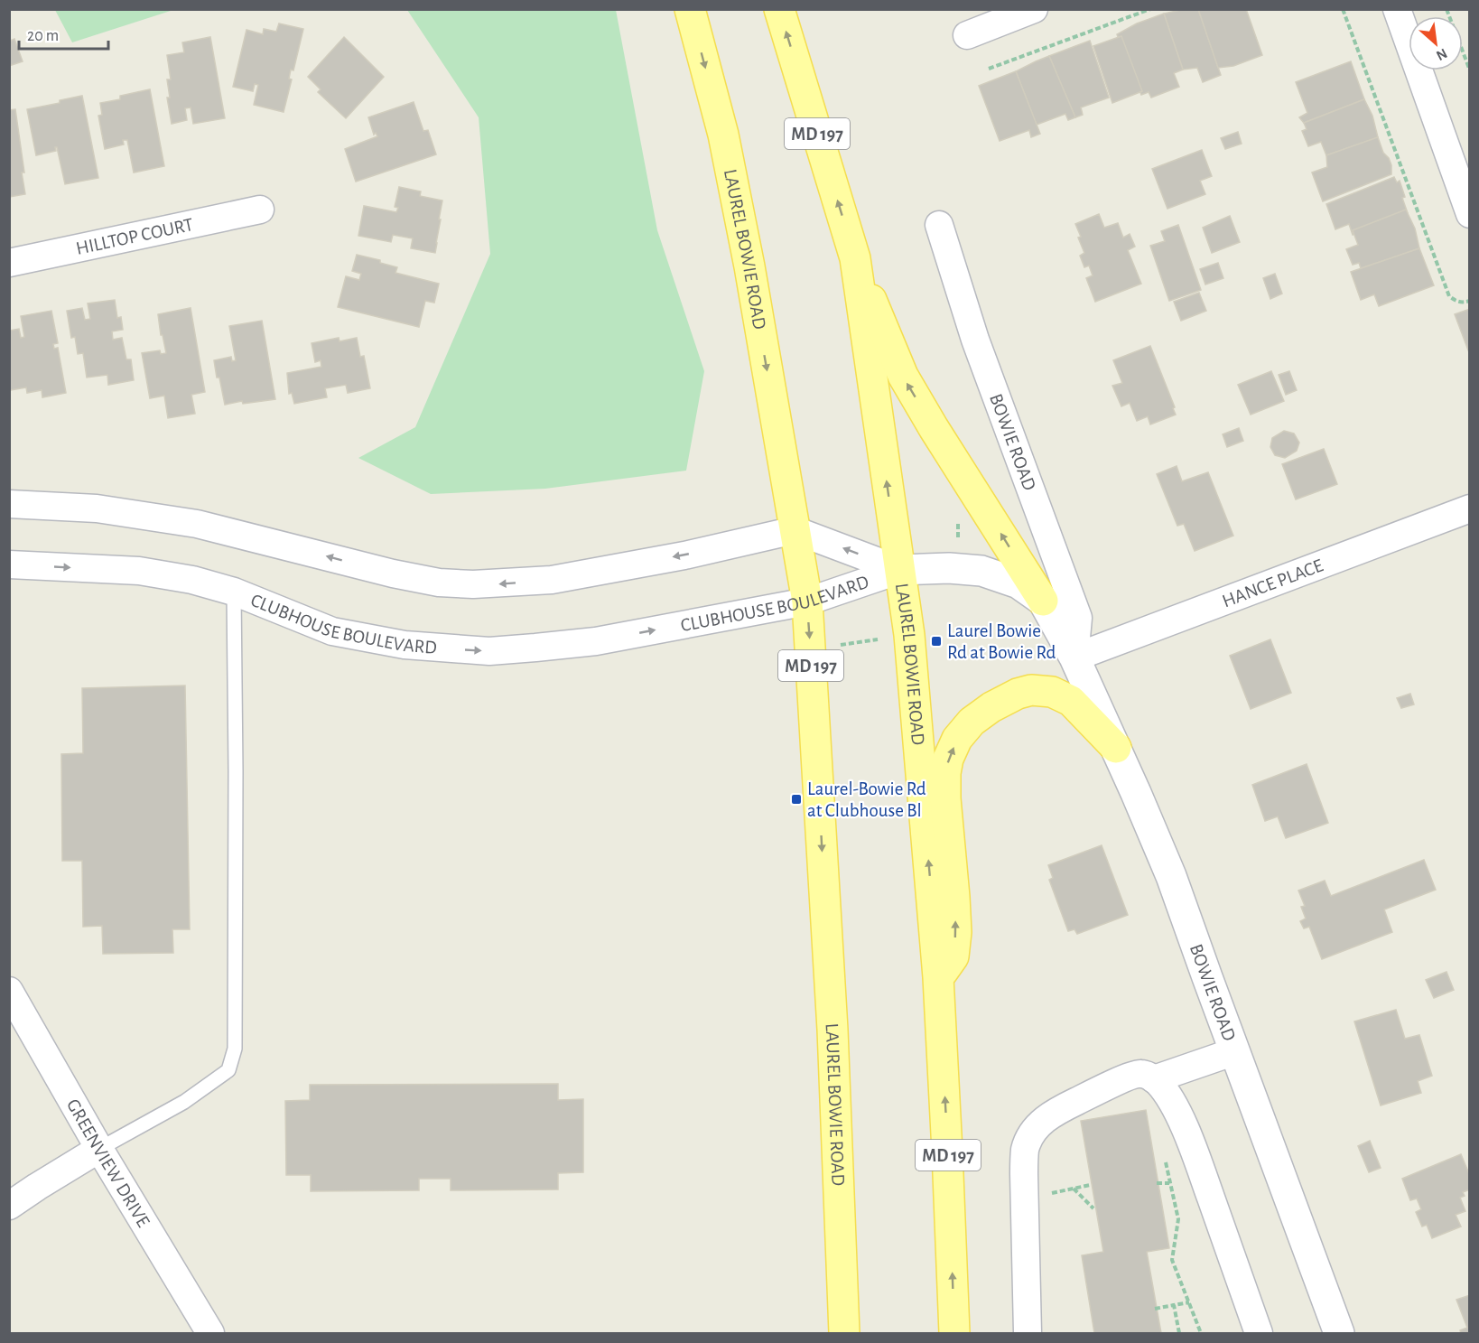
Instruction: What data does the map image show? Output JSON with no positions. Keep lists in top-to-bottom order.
{
  "streets": {
    "main road": ["MD 197", "LAUREL BOWIE ROAD"],
    "street": [
      "HILLTOP COURT",
      "BOWIE ROAD",
      "HANCE PLACE",
      "CLUBHOUSE BOULEVARD",
      "GREENVIEW DRIVE"
    ]
  },
  "crossings": [
    ["LAUREL BOWIE ROAD", "BOWIE ROAD"],
    ["LAUREL BOWIE ROAD", "CLUBHOUSE BOULEVARD"],
    ["BOWIE ROAD", "HANCE PLACE"],
    ["BOWIE ROAD", "CLUBHOUSE BOULEVARD"]
  ],
  "places": {
    "transit": ["Laurel Bowie Rd at Bowie Rd", "Laurel-Bowie Rd at Clubhouse Bl"]
  },
  "scale_bar": "20 m",
  "north": "bottom right"
}
